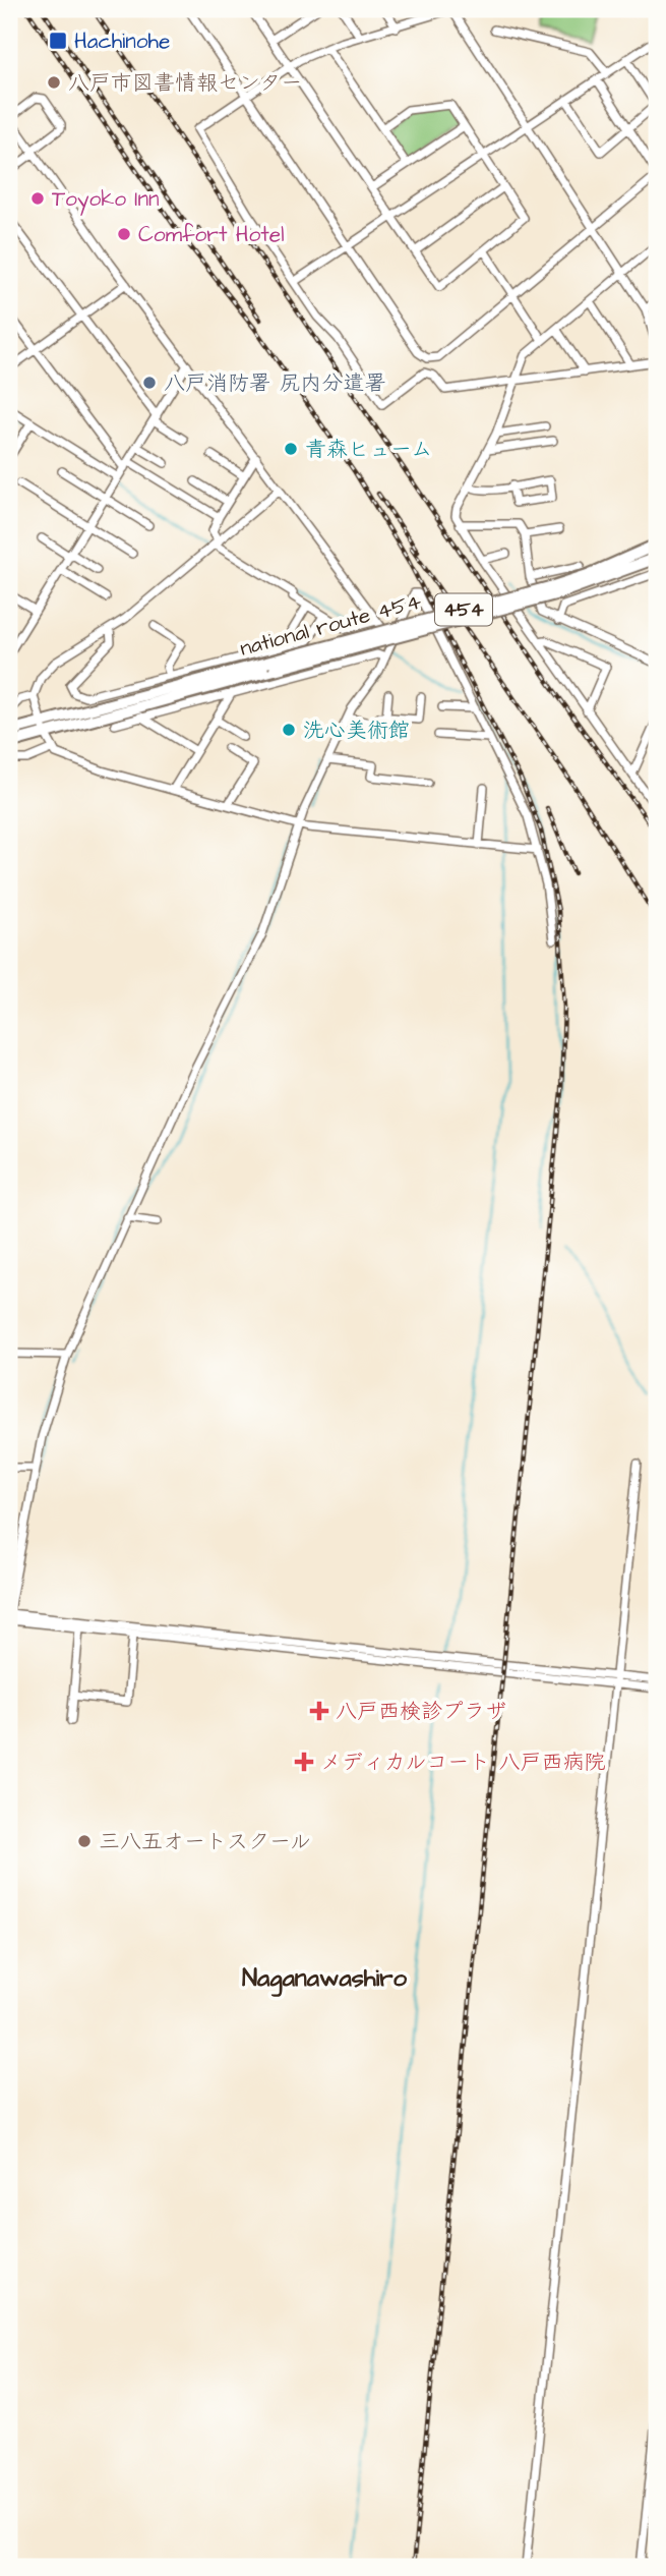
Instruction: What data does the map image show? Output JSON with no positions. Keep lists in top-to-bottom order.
{
  "streets": {
    "highway": ["454", "national route 454"]
  },
  "districts": ["Naganawashiro"],
  "places": {
    "transit": ["Hachinohe"],
    "other": [
      "八戸市図書情報センター",
      "Toyoko Inn",
      "Comfort Hotel",
      "八戸消防署 尻内分遣署",
      "青森ヒューム",
      "洗心美術館",
      "三八五オートスクール"
    ],
    "health": ["八戸西検診プラザ", "メディカルコート 八戸西病院"]
  }
}
